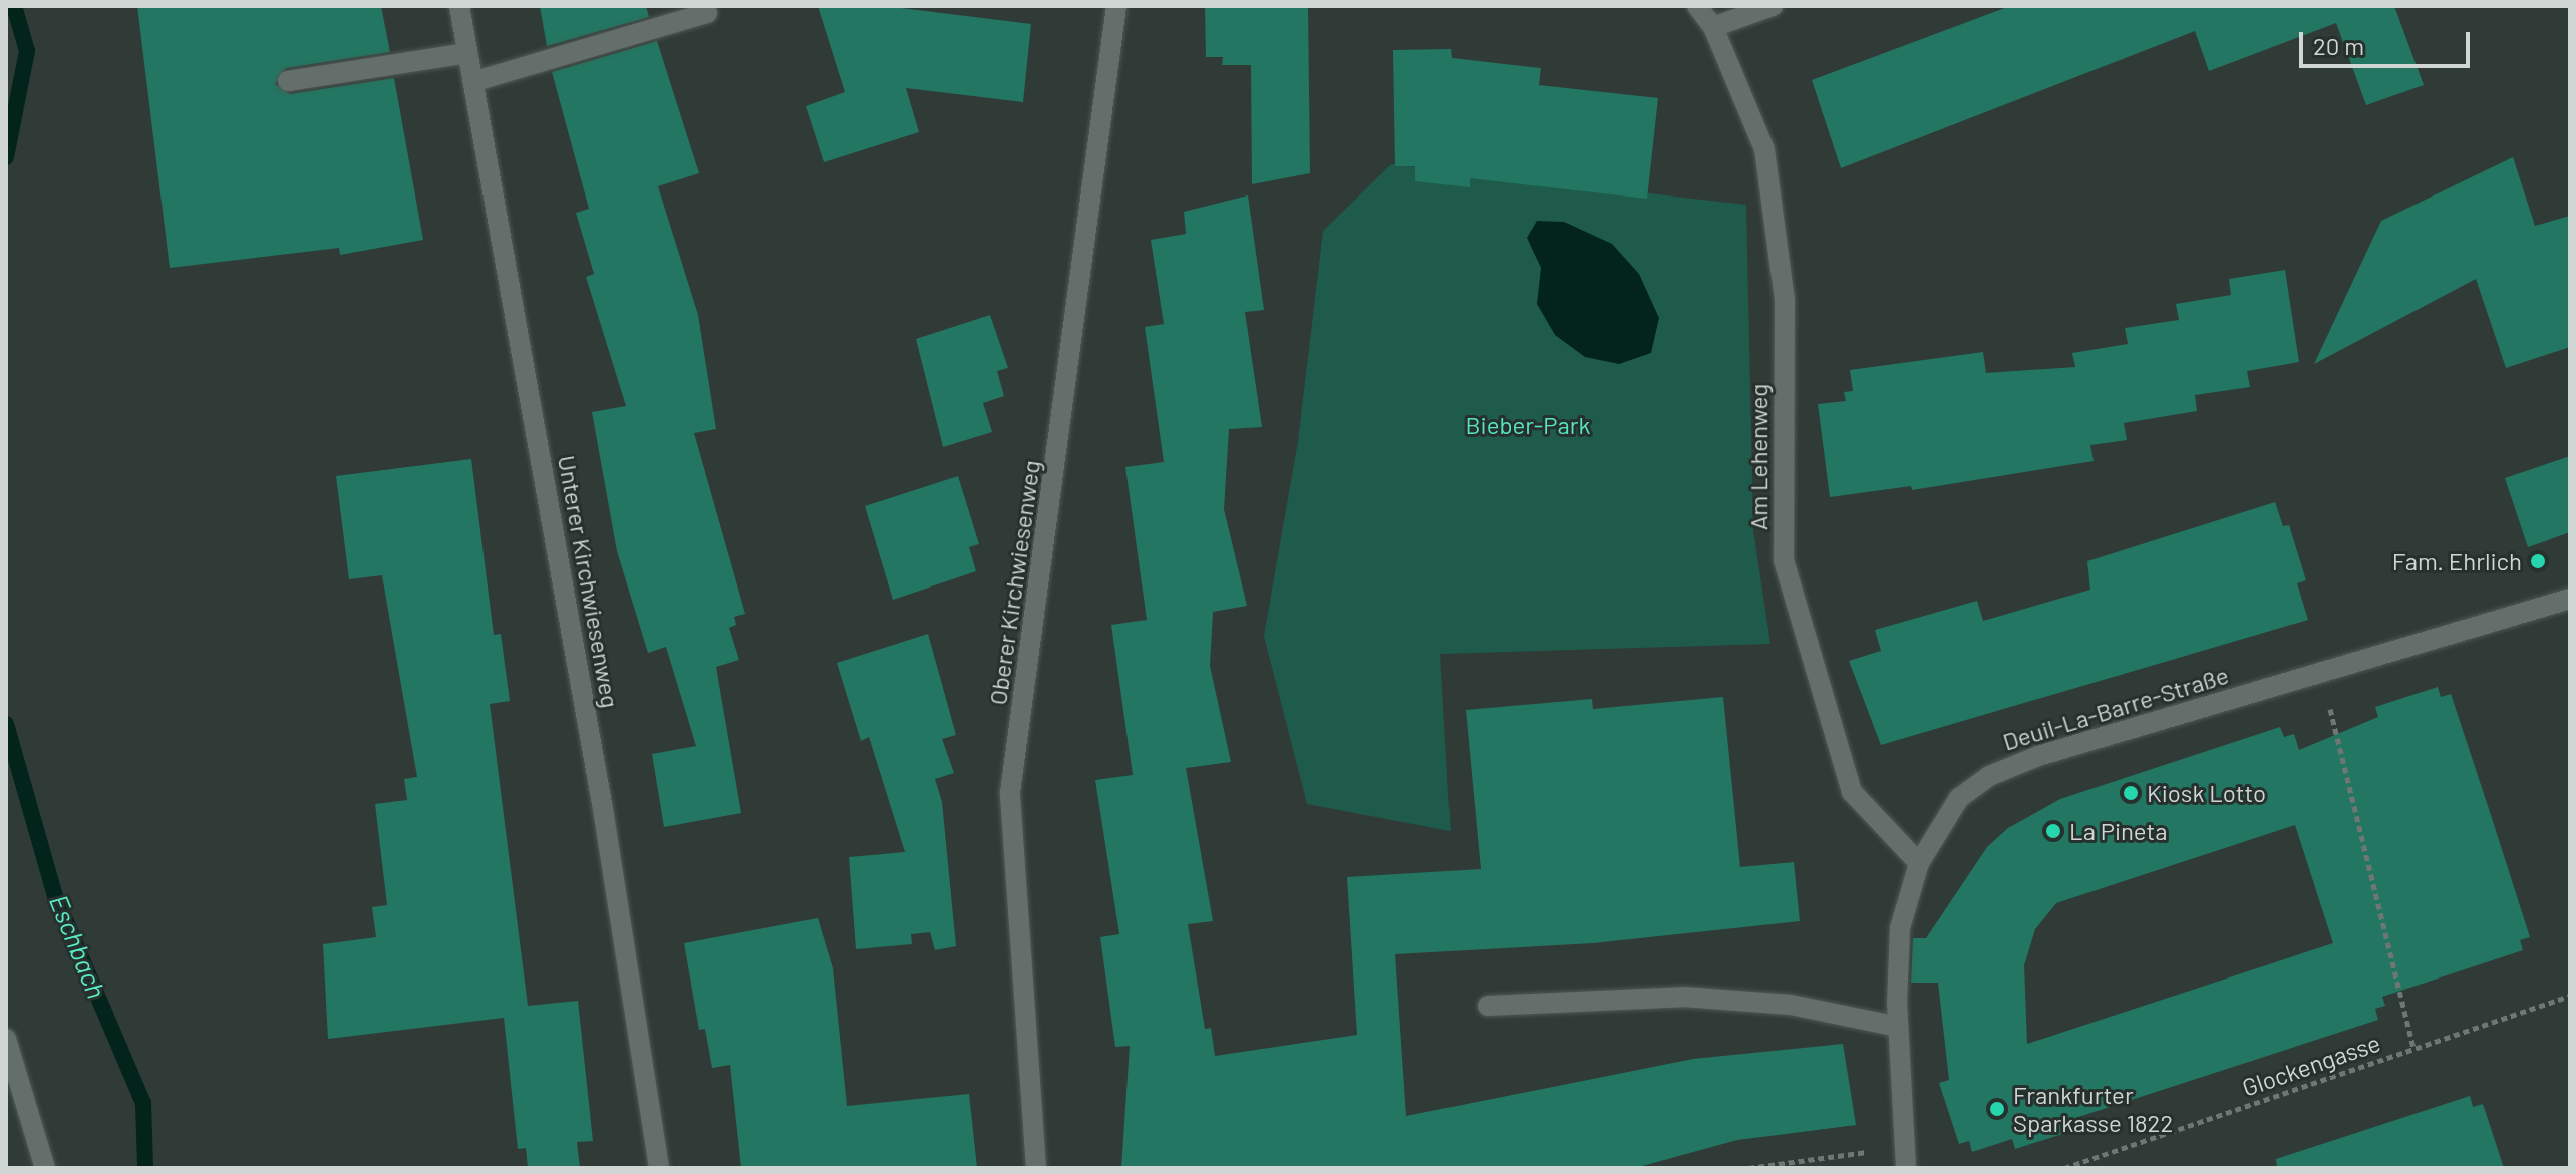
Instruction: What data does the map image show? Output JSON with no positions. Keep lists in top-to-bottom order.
{
  "streets": {
    "street": [
      "Am Lehenweg",
      "Unterer Kirchwiesenweg",
      "Oberer Kirchwiesenweg",
      "Deuil-La-Barre-Straße"
    ],
    "path": ["Glockengasse"]
  },
  "crossings": [
    ["Am Lehenweg", "Deuil-La-Barre-Straße"]
  ],
  "water": ["Eschbach"],
  "parks": ["Bieber-Park"],
  "places": [
    "Fam. Ehrlich",
    "Kiosk Lotto",
    "La Pineta",
    "Frankfurter Sparkasse 1822"
  ],
  "scale_bar": "20 m"
}
